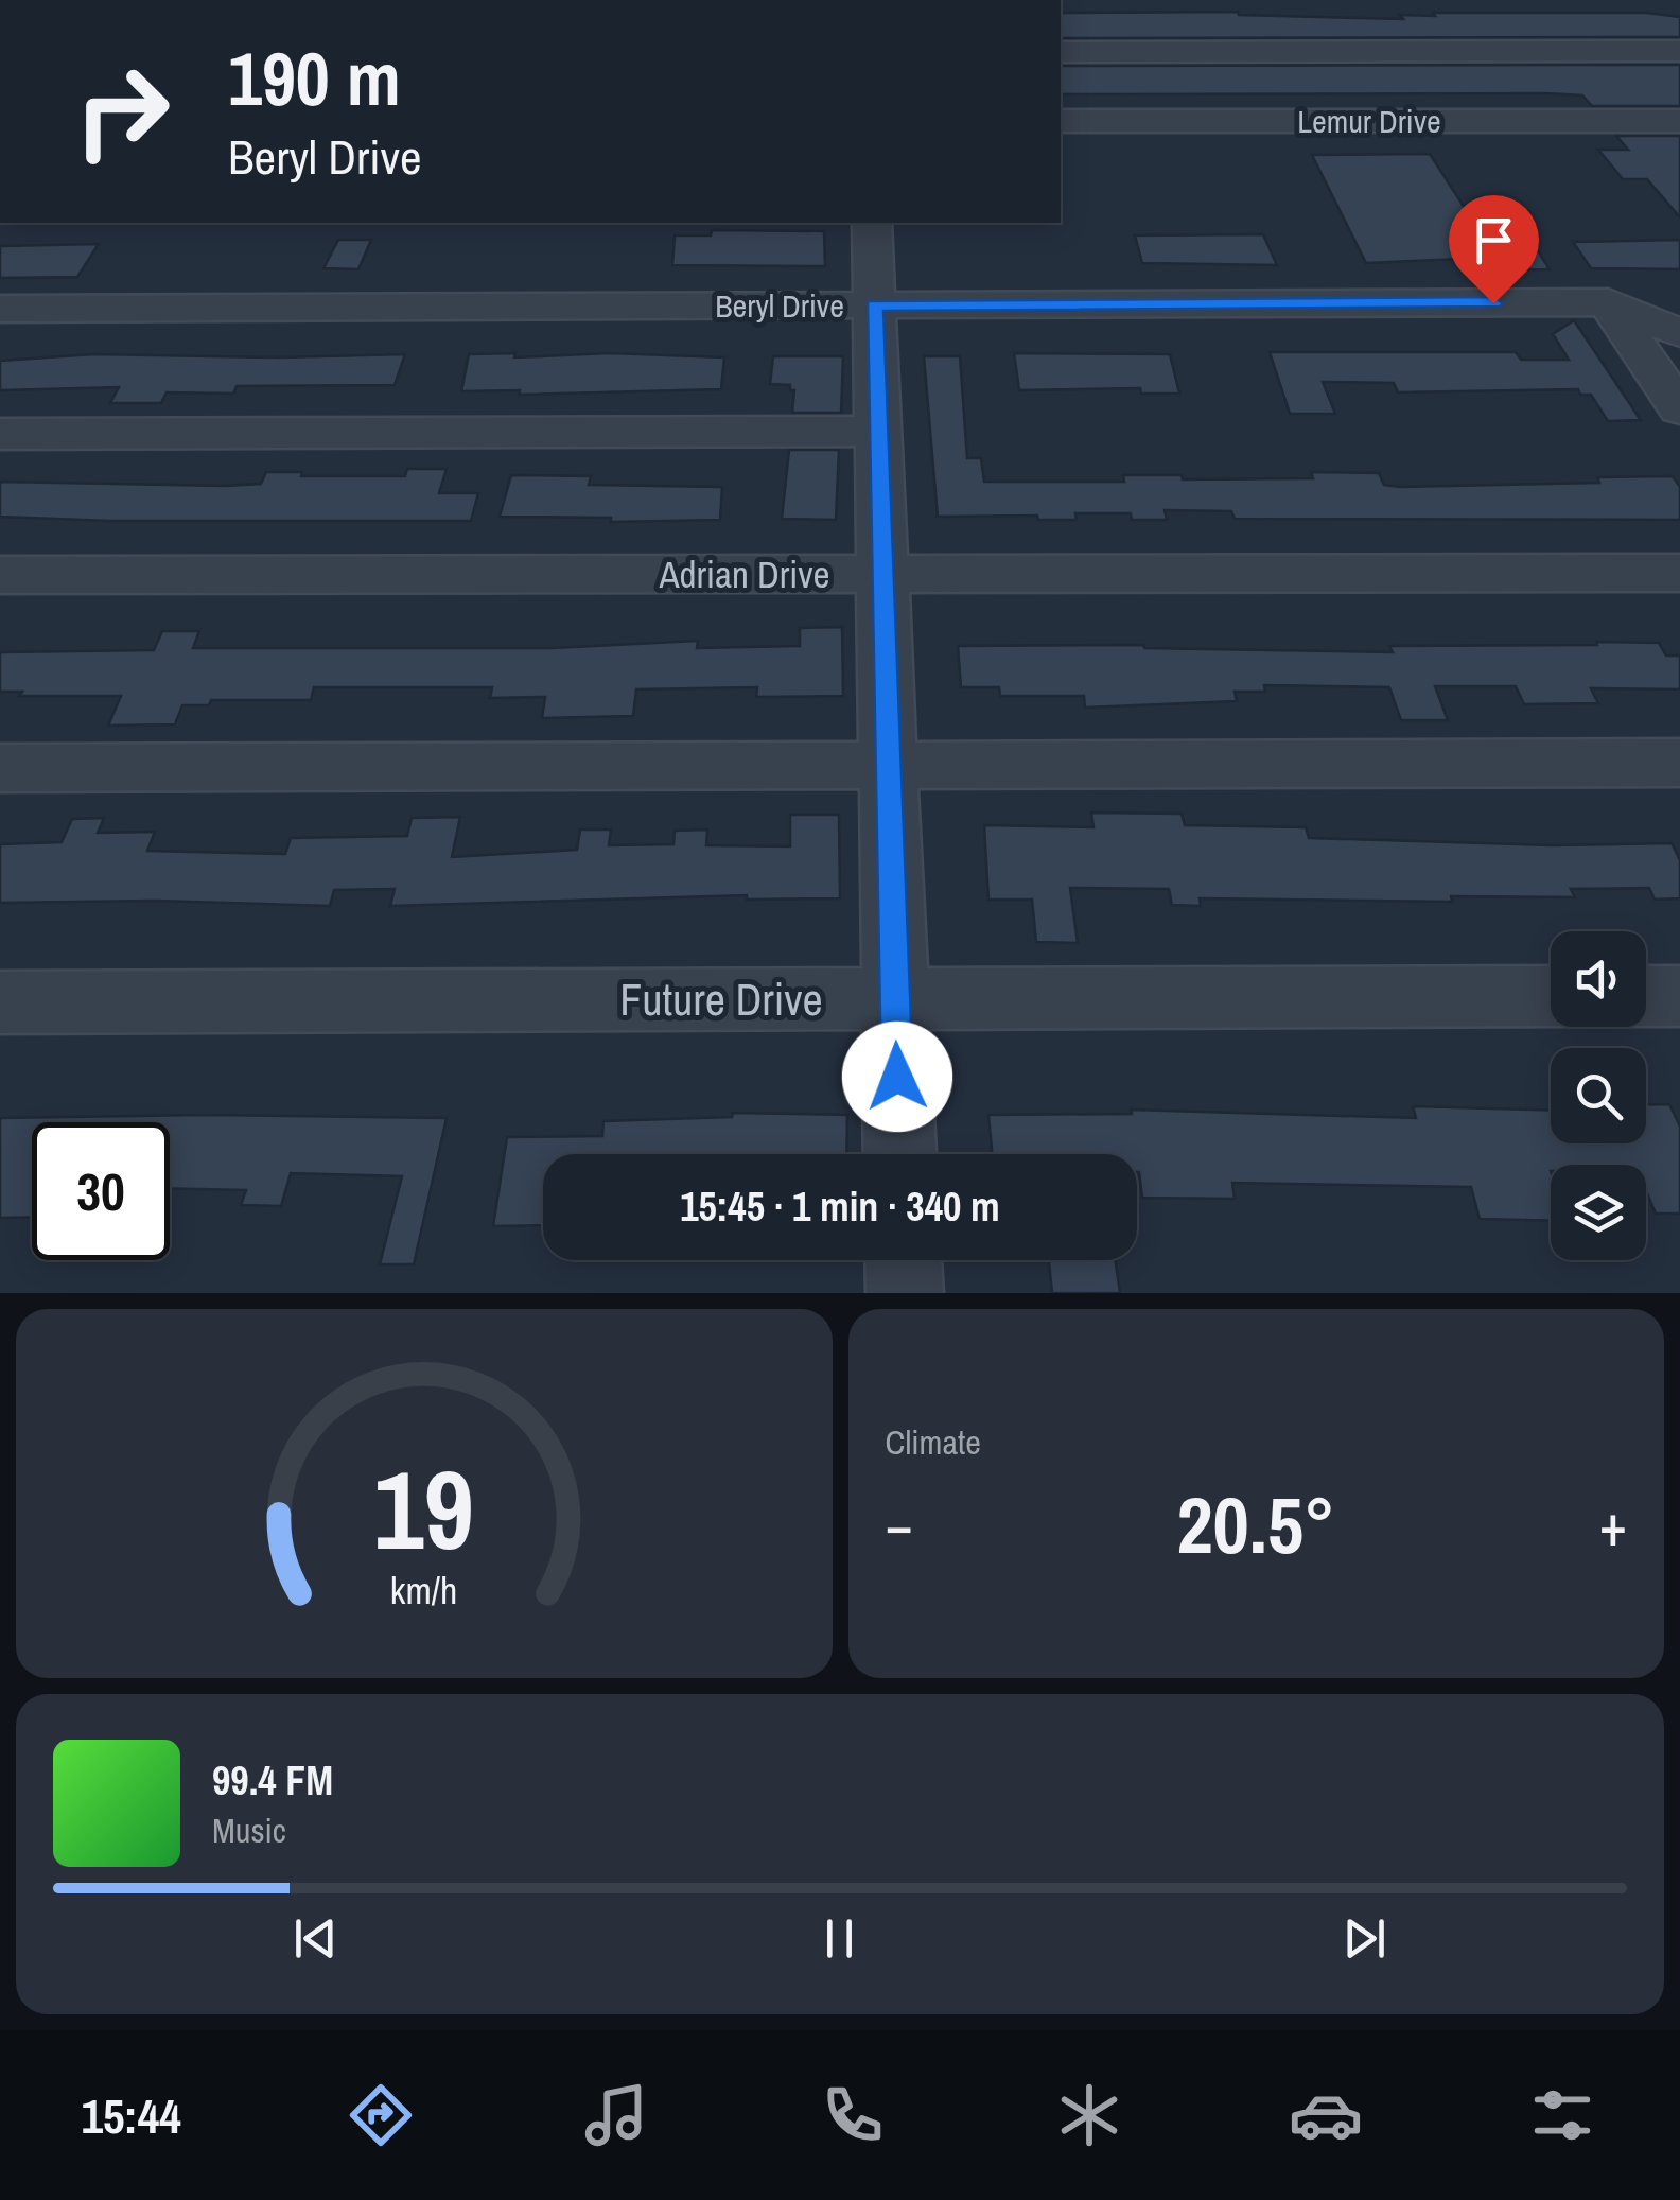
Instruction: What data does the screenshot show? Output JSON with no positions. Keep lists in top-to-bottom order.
{
  "streets": {
    "street": [
      "Lemur Drive",
      "Beryl Drive",
      "Adrian Drive",
      "Future Drive"
    ]
  },
  "page": {
    "turn": ["190 m", "Beryl Drive"],
    "limit": "30",
    "trip": "15:45 · 1 min · 340 m",
    "tile": "Climate",
    "heat": ["−", "20.5°", "+"],
    "song": ["99.4 FM", "Music"],
    "tabs": "15:44",
    "gauge": ["19", "km/h"]
  }
}
